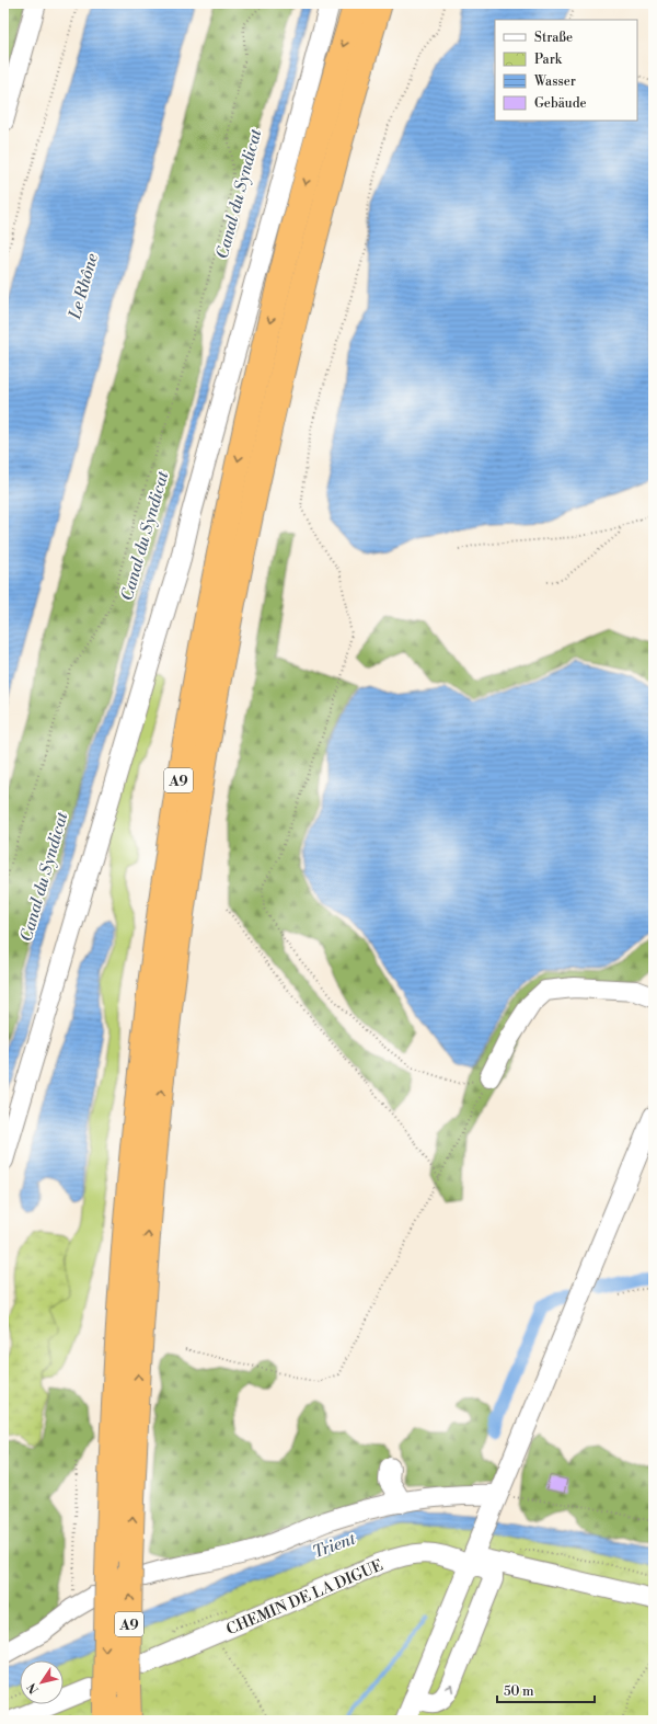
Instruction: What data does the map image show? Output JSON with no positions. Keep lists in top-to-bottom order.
{
  "streets": {
    "highway": ["A9"],
    "street": ["CHEMIN DE LA DIGUE"]
  },
  "water": ["Canal du Syndicat", "Le Rhône", "Trient"],
  "legend": [
    "Straße",
    "Park",
    "Wasser",
    "Gebäude"
  ],
  "scale_bar": "50 m",
  "north": "bottom left"
}
